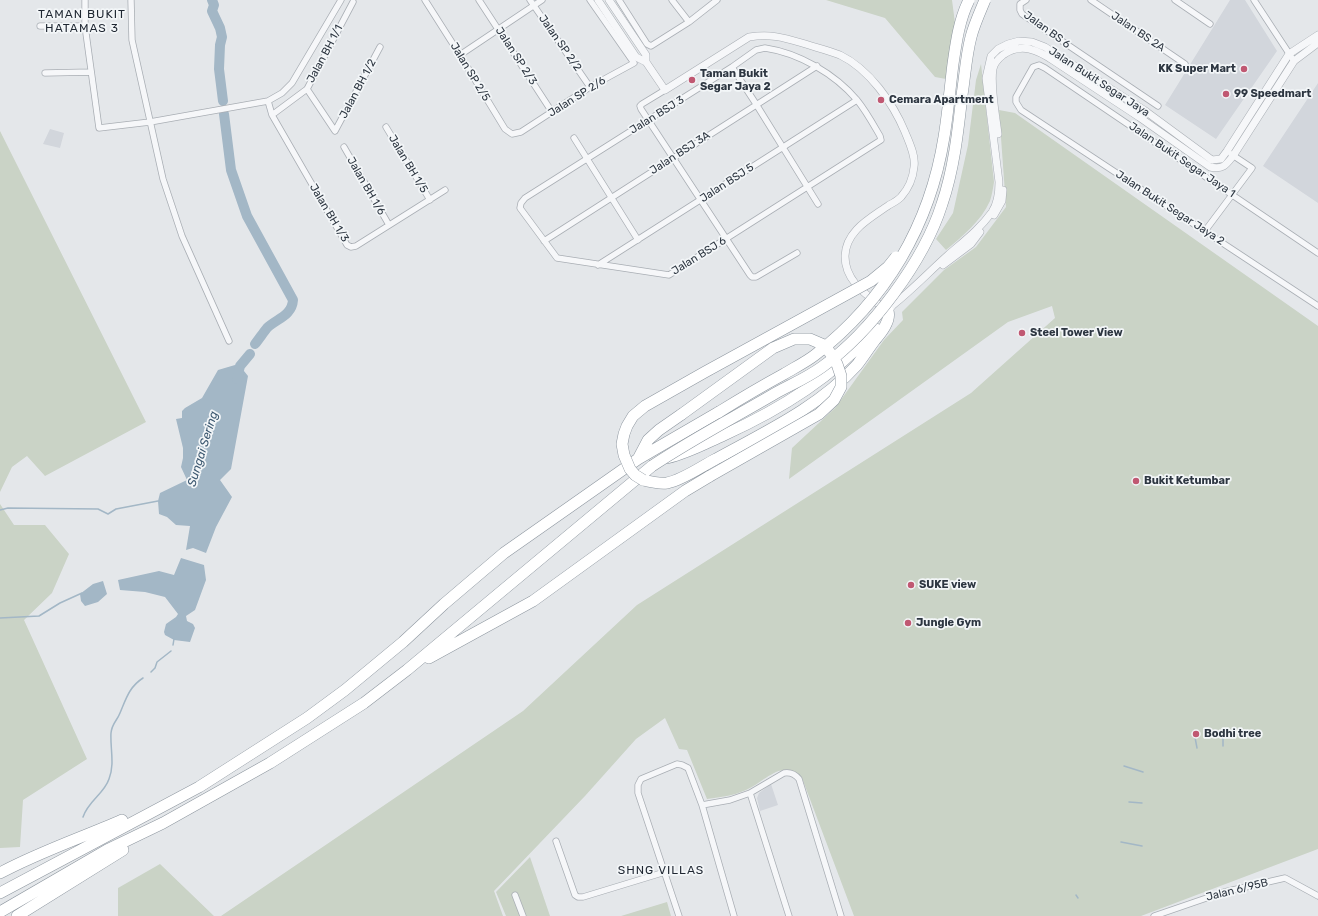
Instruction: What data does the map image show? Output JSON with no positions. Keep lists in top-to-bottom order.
{
  "streets": {
    "street": [
      "Jalan BS 6",
      "Jalan BS 2A",
      "Jalan SP 2/2",
      "Jalan BH 1/1",
      "Jalan SP 2/3",
      "Jalan SP 2/5",
      "Jalan Bukit Segar Jaya",
      "Jalan BH 1/2",
      "Jalan SP 2/6",
      "Jalan BSJ 3",
      "Jalan BSJ 3A",
      "Jalan Bukit Segar Jaya 1",
      "Jalan BH 1/5",
      "Jalan BSJ 5",
      "Jalan BH 1/6",
      "Jalan Bukit Segar Jaya 2",
      "Jalan BH 1/3",
      "Jalan BSJ 6",
      "Jalan 6/95B"
    ]
  },
  "crossings": [
    ["Jalan SP 2/2", "Jalan SP 2/6"],
    ["Jalan BH 1/1", "Jalan BH 1/2"],
    ["Jalan BH 1/1", "Jalan BH 1/3"],
    ["Jalan SP 2/3", "Jalan SP 2/6"],
    ["Jalan SP 2/5", "Jalan SP 2/6"],
    ["Jalan BSJ 3", "Jalan BSJ 3A"],
    ["Jalan BSJ 3", "Jalan BSJ 5"],
    ["Jalan BSJ 3", "Jalan BSJ 6"],
    ["Jalan BSJ 3A", "Jalan BSJ 6"],
    ["Jalan Bukit Segar Jaya 1", "Jalan Bukit Segar Jaya 2"],
    ["Jalan BH 1/5", "Jalan BH 1/3"],
    ["Jalan BSJ 5", "Jalan BSJ 6"],
    ["Jalan BH 1/6", "Jalan BH 1/3"]
  ],
  "districts": ["TAMAN BUKIT HATAMAS 3", "SHNG VILLAS"],
  "water": ["Sungai Sering"],
  "places": [
    "KK Super Mart",
    "Taman Bukit Segar Jaya 2",
    "99 Speedmart",
    "Cemara Apartment",
    "Steel Tower View",
    "Bukit Ketumbar",
    "SUKE view",
    "Jungle Gym",
    "Bodhi tree"
  ]
}
